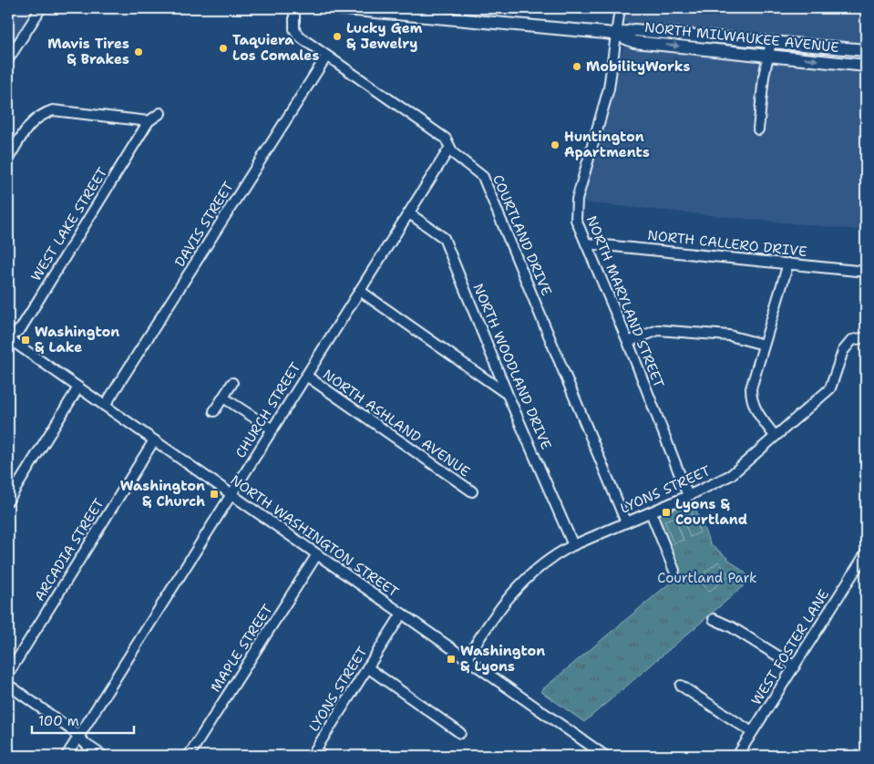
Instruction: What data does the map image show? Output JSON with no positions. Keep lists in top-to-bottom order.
{
  "streets": {
    "main road": ["NORTH MILWAUKEE AVENUE"],
    "street": [
      "WEST LAKE STREET",
      "DAVIS STREET",
      "COURTLAND DRIVE",
      "NORTH CALLERO DRIVE",
      "NORTH MARYLAND STREET",
      "NORTH WOODLAND DRIVE",
      "CHURCH STREET",
      "NORTH ASHLAND AVENUE",
      "LYONS STREET",
      "NORTH WASHINGTON STREET",
      "ARCADIA STREET",
      "WEST FOSTER LANE",
      "MAPLE STREET"
    ]
  },
  "crossings": [
    ["NORTH MILWAUKEE AVENUE", "NORTH MARYLAND STREET"],
    ["WEST LAKE STREET", "NORTH WASHINGTON STREET"],
    ["DAVIS STREET", "COURTLAND DRIVE"],
    ["DAVIS STREET", "NORTH WASHINGTON STREET"],
    ["COURTLAND DRIVE", "CHURCH STREET"],
    ["COURTLAND DRIVE", "LYONS STREET"],
    ["NORTH CALLERO DRIVE", "NORTH MARYLAND STREET"],
    ["NORTH MARYLAND STREET", "LYONS STREET"],
    ["NORTH WOODLAND DRIVE", "CHURCH STREET"],
    ["NORTH WOODLAND DRIVE", "LYONS STREET"],
    ["CHURCH STREET", "NORTH ASHLAND AVENUE"],
    ["CHURCH STREET", "NORTH WASHINGTON STREET"],
    ["LYONS STREET", "NORTH WASHINGTON STREET"],
    ["NORTH WASHINGTON STREET", "ARCADIA STREET"],
    ["NORTH WASHINGTON STREET", "MAPLE STREET"]
  ],
  "parks": ["Courtland Park"],
  "places": {
    "other": [
      "Lucky Gem & Jewelry",
      "Taquiera Los Comales",
      "Mavis Tires & Brakes",
      "MobilityWorks",
      "Huntington Apartments"
    ],
    "transit": [
      "Washington & Lake",
      "Washington & Church",
      "Lyons & Courtland",
      "Washington & Lyons"
    ]
  },
  "scale_bar": "100 m"
}
